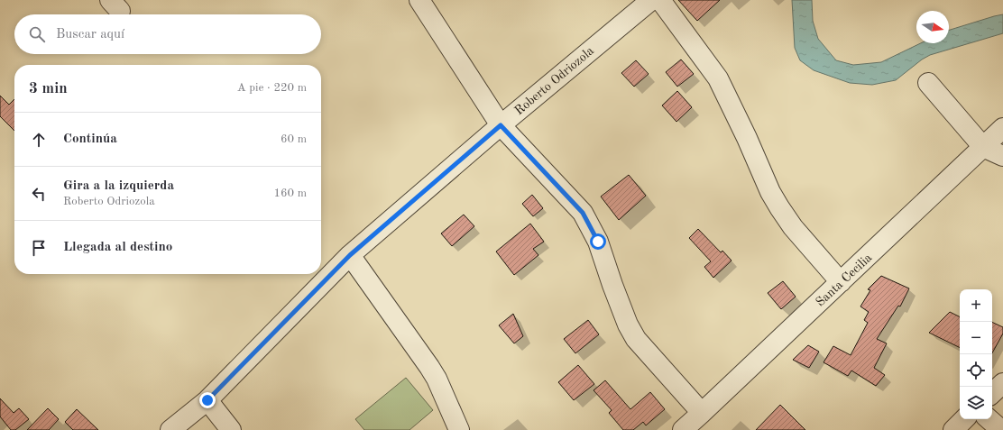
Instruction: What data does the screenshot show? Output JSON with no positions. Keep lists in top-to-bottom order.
{
  "streets": {
    "street": ["Roberto Odriozola", "Santa Cecilia"]
  },
  "north": "right",
  "page": {
    "search": "Buscar aquí",
    "heading": ["3 min", "A pie · 220 m"],
    "list": [
      ["Continúa", "60 m"],
      ["Gira a la izquierda", "Roberto Odriozola", "160 m"],
      "Llegada al destino"
    ],
    "map_buttons": ["+", "−"]
  }
}
